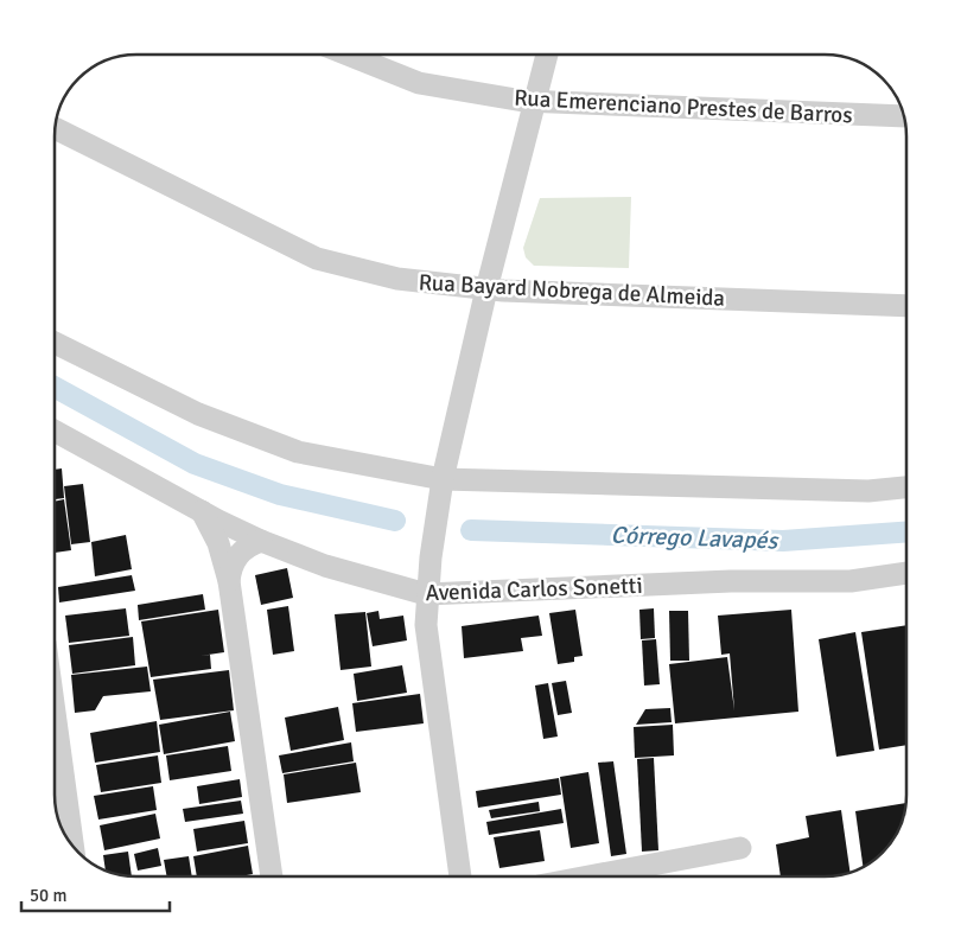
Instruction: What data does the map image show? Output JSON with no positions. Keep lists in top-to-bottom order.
{
  "streets": {
    "street": ["Rua Emerenciano Prestes de Barros", "Rua Bayard Nobrega de Almeida", "Avenida Carlos Sonetti"]
  },
  "water": ["Córrego Lavapés"],
  "scale_bar": "50 m"
}
